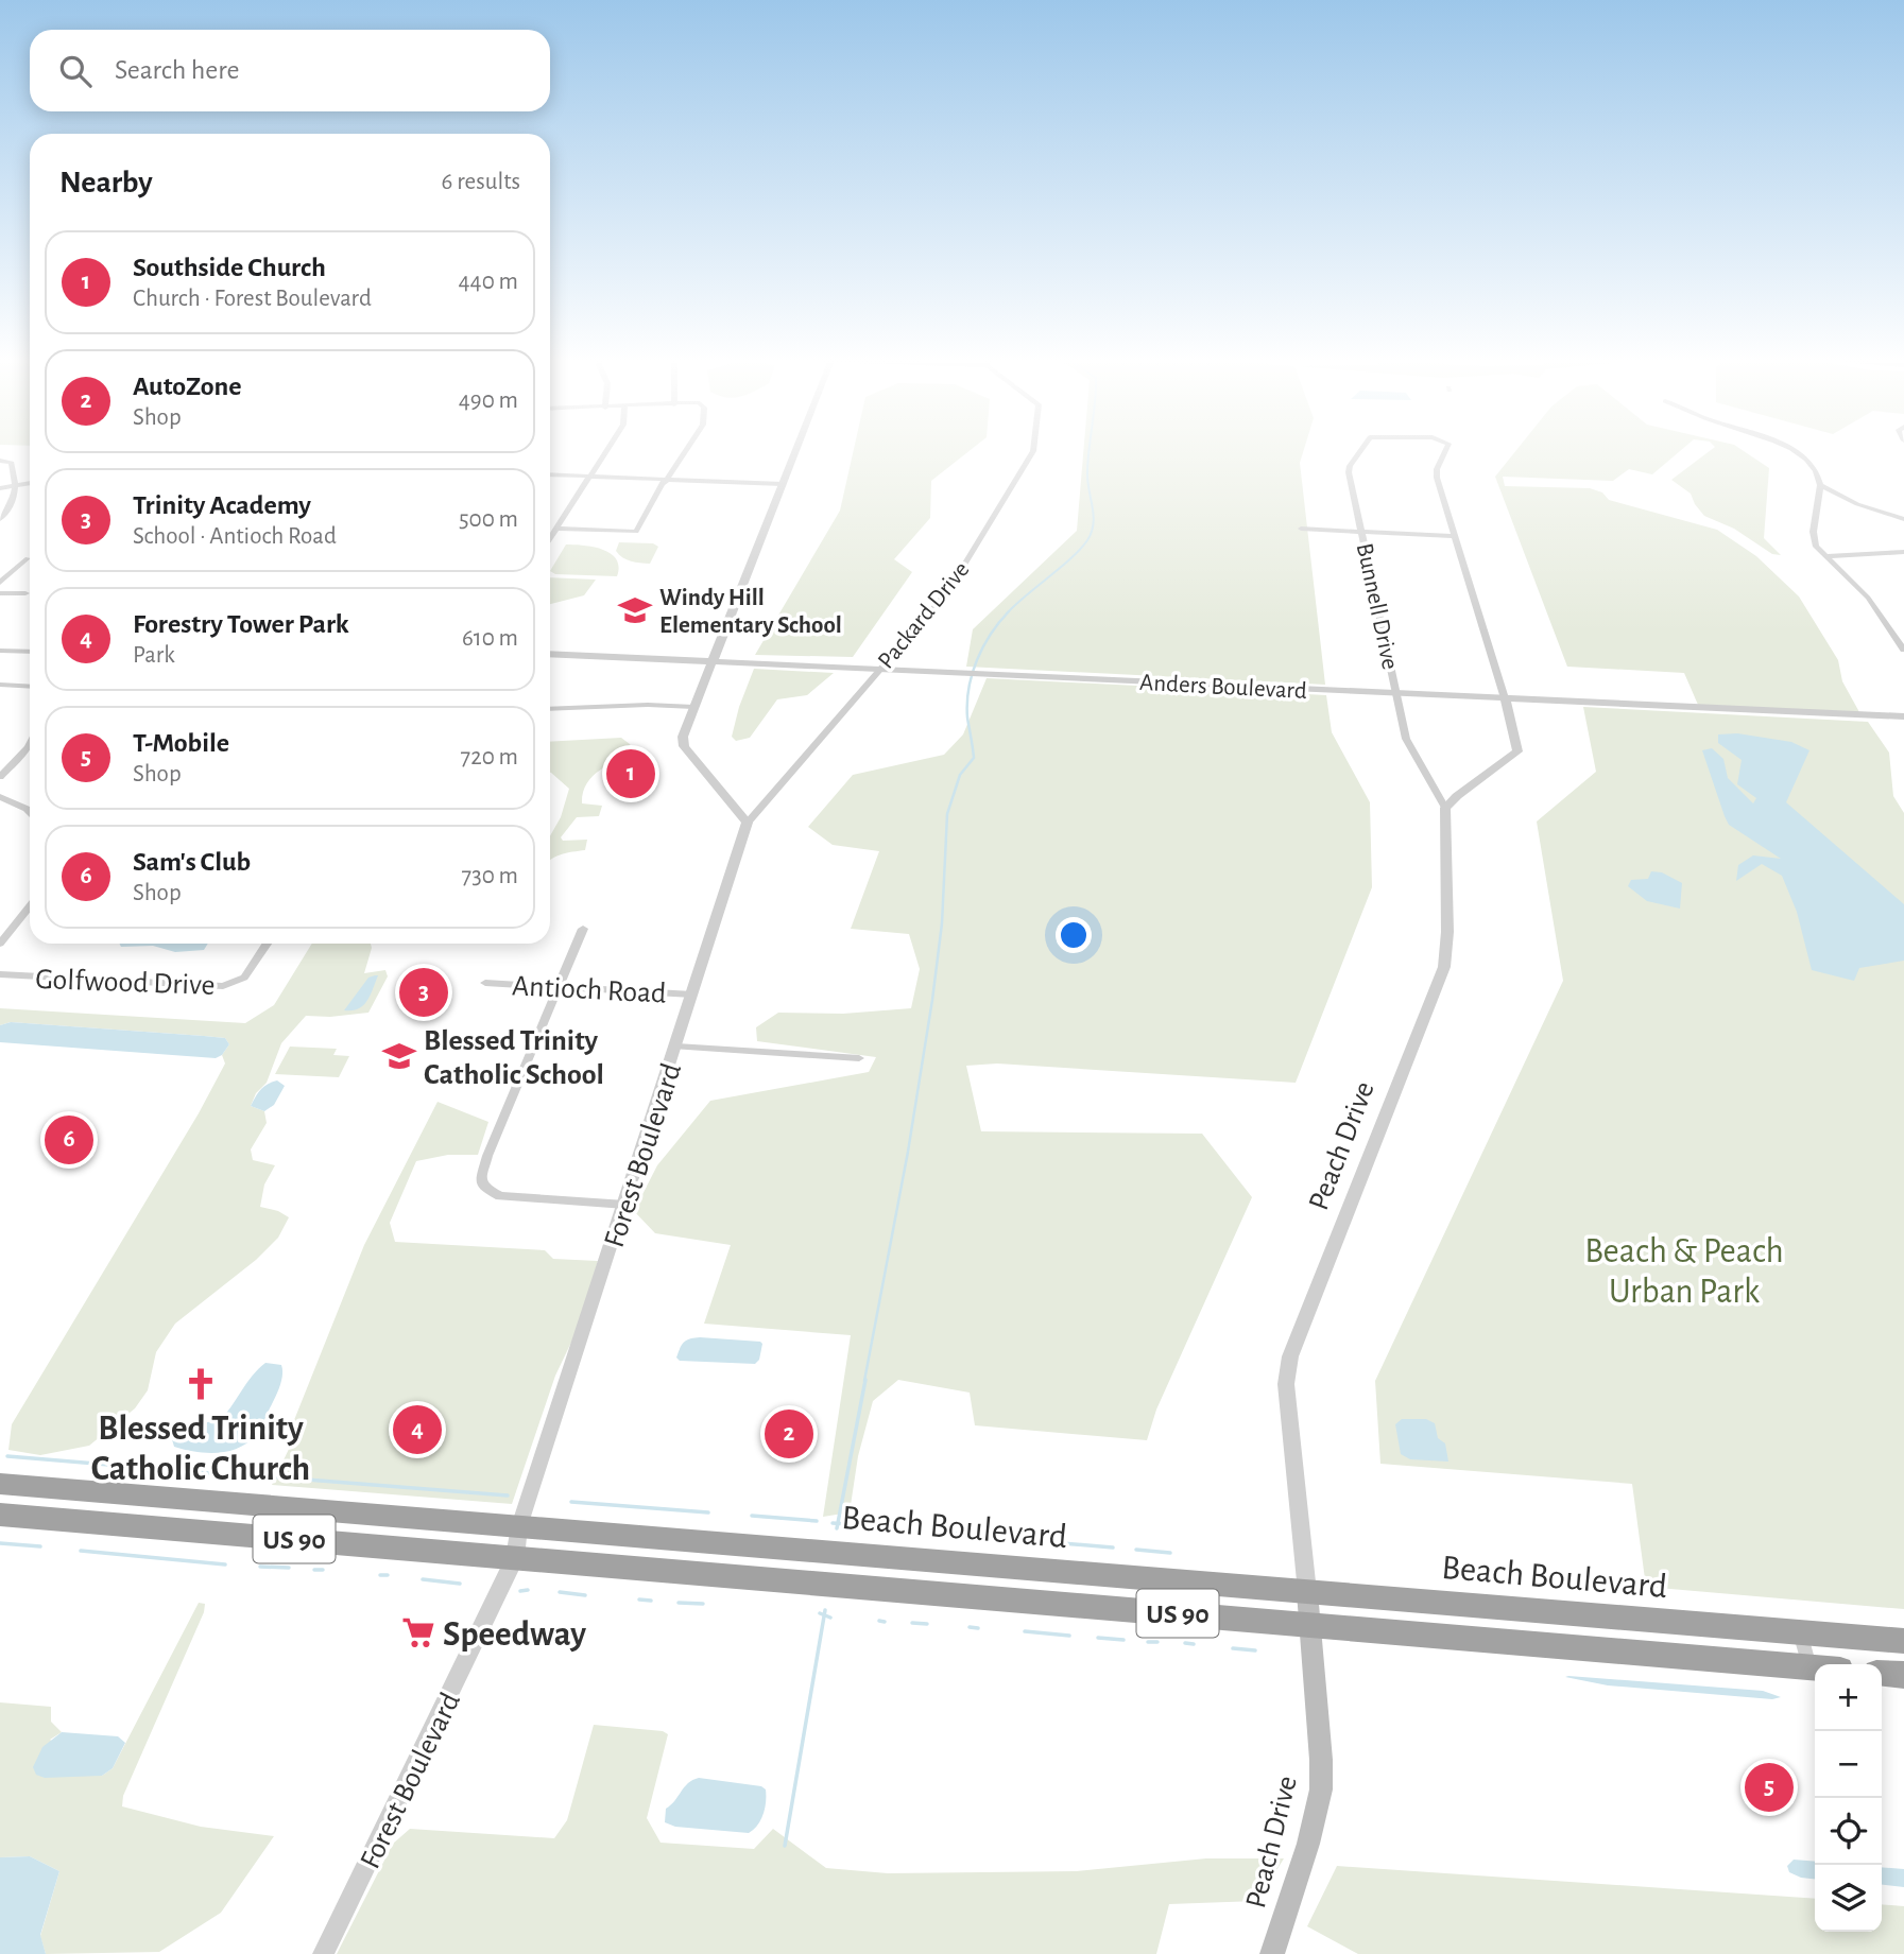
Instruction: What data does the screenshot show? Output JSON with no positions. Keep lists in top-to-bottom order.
{
  "streets": {
    "highway": ["Beach Boulevard", "US 90"],
    "main road": ["Peach Drive"],
    "street": [
      "Bunnell Drive",
      "Packard Drive",
      "Anders Boulevard",
      "Golfwood Drive",
      "Antioch Road",
      "Forest Boulevard"
    ]
  },
  "crossings": [
    ["Bunnell Drive", "Anders Boulevard"],
    ["Bunnell Drive", "Peach Drive"],
    ["Packard Drive", "Anders Boulevard"],
    ["Packard Drive", "Forest Boulevard"],
    ["Antioch Road", "Forest Boulevard"],
    ["Peach Drive", "Beach Boulevard"],
    ["Peach Drive", "US 90"],
    ["Forest Boulevard", "Beach Boulevard"],
    ["Forest Boulevard", "US 90"]
  ],
  "parks": ["Beach & Peach Urban Park"],
  "places": {
    "school or university": ["Windy Hill Elementary School", "Blessed Trinity Catholic School"],
    "church": ["Blessed Trinity Catholic Church"],
    "supermarket": ["Speedway"]
  },
  "page": {
    "search": "Search here",
    "heading": ["Nearby", "6 results"],
    "list": [
      {
        "mark": "1",
        "name": "Southside Church",
        "note": "Church · Forest Boulevard",
        "value": "440 m"
      },
      {
        "mark": "2",
        "name": "AutoZone",
        "note": "Shop",
        "value": "490 m"
      },
      {
        "mark": "3",
        "name": "Trinity Academy",
        "note": "School · Antioch Road",
        "value": "500 m"
      },
      {
        "mark": "4",
        "name": "Forestry Tower Park",
        "note": "Park",
        "value": "610 m"
      },
      {
        "mark": "5",
        "name": "T-Mobile",
        "note": "Shop",
        "value": "720 m"
      },
      {
        "mark": "6",
        "name": "Sam's Club",
        "note": "Shop",
        "value": "730 m"
      }
    ],
    "pins": [
      "1",
      "3",
      "6",
      "4",
      "2",
      "5"
    ],
    "map_buttons": ["+", "−"]
  }
}
